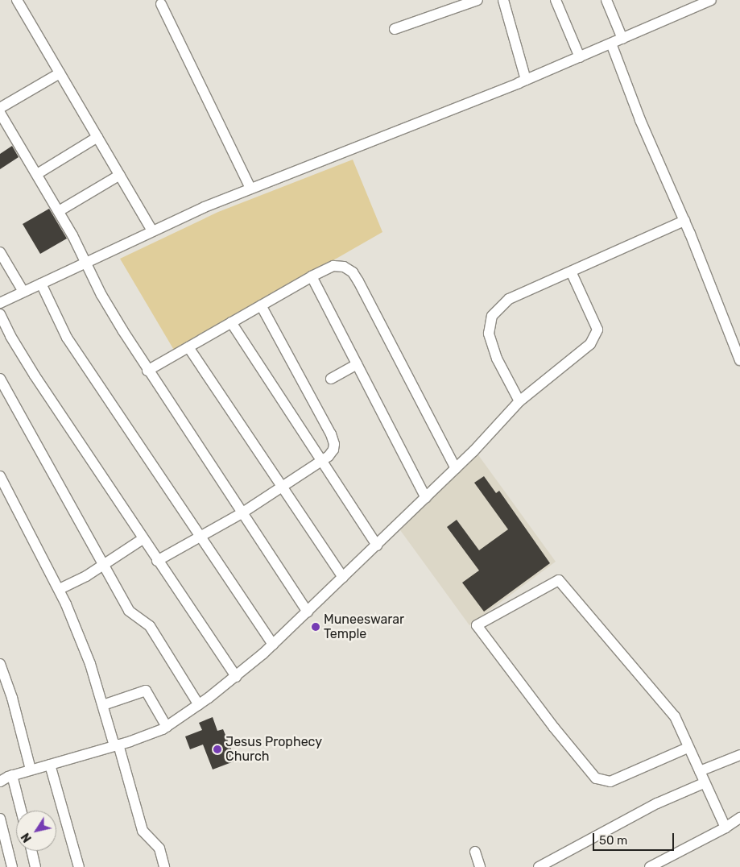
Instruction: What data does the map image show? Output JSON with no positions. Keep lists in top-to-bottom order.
{
  "places": ["Muneeswarar Temple", "Jesus Prophecy Church"],
  "scale_bar": "50 m",
  "north": "bottom left"
}
